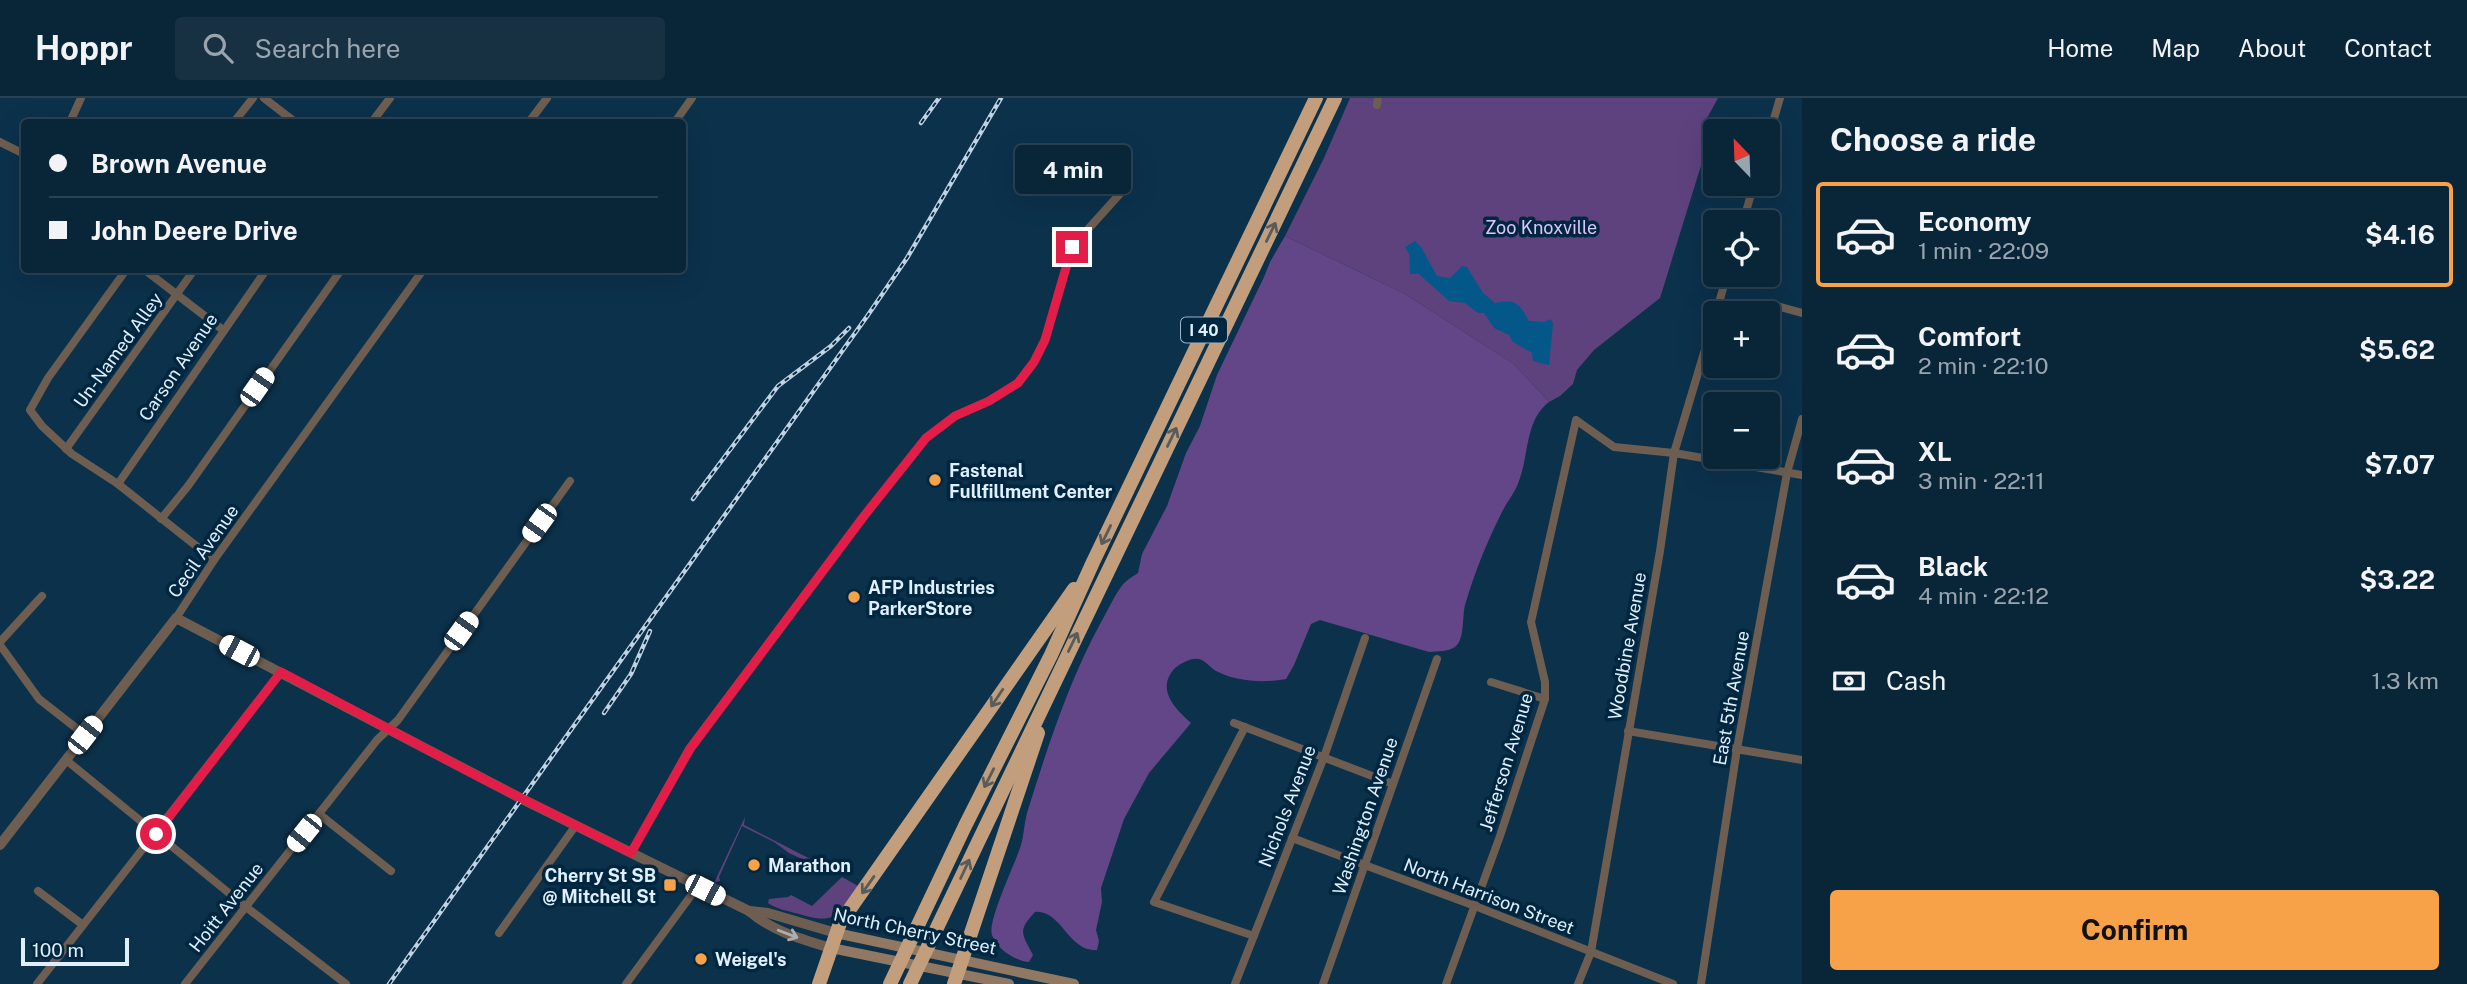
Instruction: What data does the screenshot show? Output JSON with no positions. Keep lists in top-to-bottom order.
{
  "streets": {
    "highway": ["I 40"],
    "main road": ["North Cherry Street"],
    "street": [
      "Un-Named Alley",
      "Carson Avenue",
      "Cecil Avenue",
      "Woodbine Avenue",
      "East 5th Avenue",
      "Jefferson Avenue",
      "Nichols Avenue",
      "Washington Avenue",
      "North Harrison Street",
      "Hoitt Avenue"
    ]
  },
  "crossings": [
    ["Cecil Avenue", "North Cherry Street"],
    ["Woodbine Avenue", "Jefferson Avenue"],
    ["Woodbine Avenue", "North Harrison Street"],
    ["Jefferson Avenue", "North Harrison Street"],
    ["Nichols Avenue", "North Harrison Street"],
    ["Washington Avenue", "North Harrison Street"],
    ["Hoitt Avenue", "North Cherry Street"]
  ],
  "parks": ["Zoo Knoxville"],
  "places": {
    "other": [
      "Fastenal Fullfillment Center",
      "AFP Industries ParkerStore",
      "Marathon",
      "Weigel's"
    ],
    "transit": ["Cherry St SB @ Mitchell St"]
  },
  "scale_bar": "100 m",
  "north": "top left",
  "page": {
    "header": "Hoppr",
    "search": "Search here",
    "nav": [
      "Home",
      "Map",
      "About",
      "Contact"
    ],
    "heading": "Choose a ride",
    "map_buttons": ["+", "−"],
    "banner": ["Brown Avenue", "John Deere Drive"],
    "bubble": "4 min",
    "list": [
      {
        "name": "Economy",
        "note": "1 min · 22:09",
        "value": "$4.16"
      },
      {
        "name": "Comfort",
        "note": "2 min · 22:10",
        "value": "$5.62"
      },
      {
        "name": "XL",
        "note": "3 min · 22:11",
        "value": "$7.07"
      },
      {
        "name": "Black",
        "note": "4 min · 22:12",
        "value": "$3.22"
      }
    ],
    "pay": ["Cash", "1.3 km"],
    "buttons": "Confirm",
    "scale": "100 m"
  }
}
